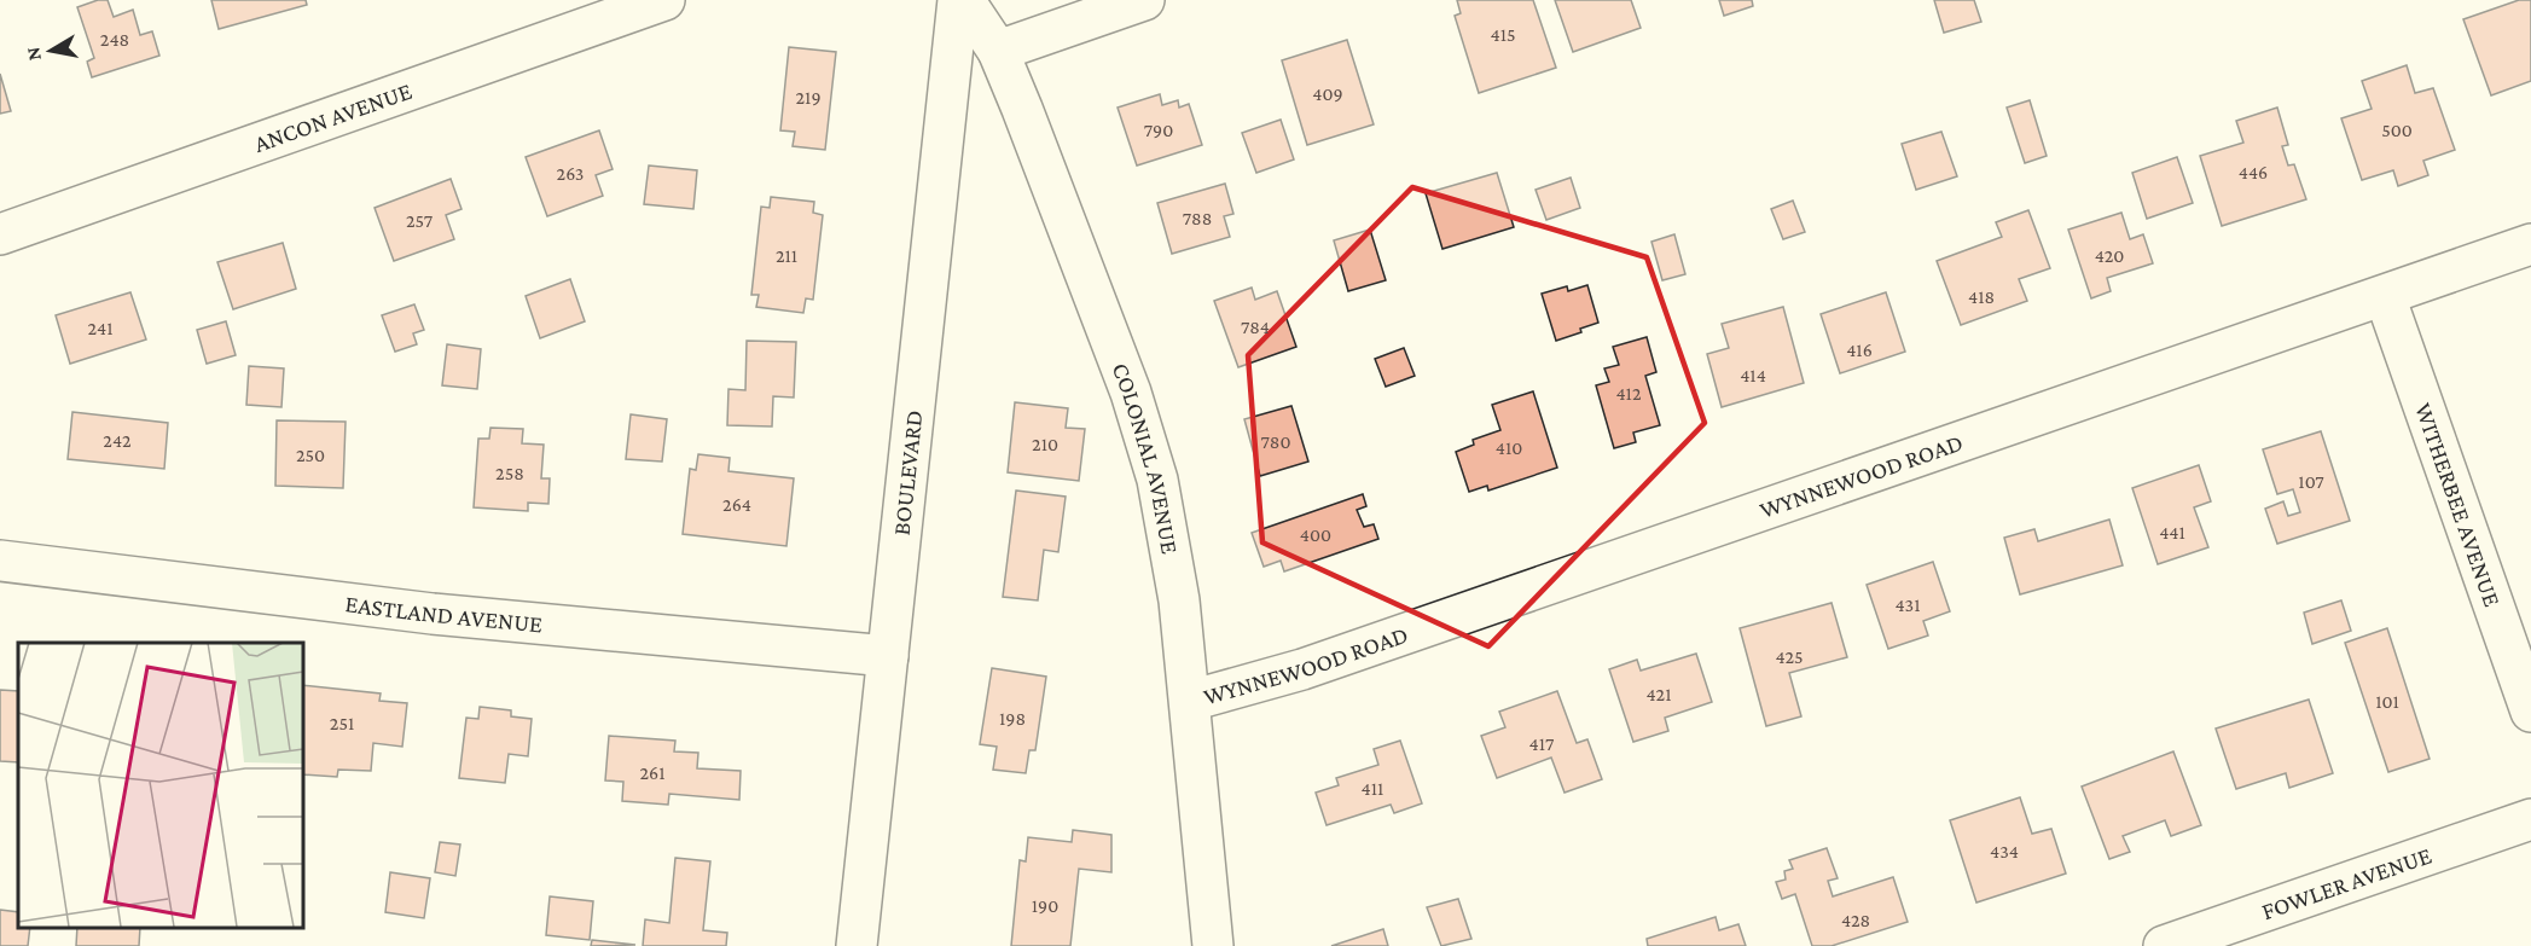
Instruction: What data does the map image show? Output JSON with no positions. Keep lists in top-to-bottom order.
{
  "streets": {
    "street": [
      "ANCON AVENUE",
      "COLONIAL AVENUE",
      "BOULEVARD",
      "WYNNEWOOD ROAD",
      "WITHERBEE AVENUE",
      "EASTLAND AVENUE",
      "FOWLER AVENUE"
    ]
  },
  "crossings": [
    ["COLONIAL AVENUE", "WYNNEWOOD ROAD"],
    ["BOULEVARD", "EASTLAND AVENUE"],
    ["WYNNEWOOD ROAD", "WITHERBEE AVENUE"]
  ],
  "house_numbers": [
    "415",
    "248",
    "409",
    "219",
    "790",
    "500",
    "446",
    "263",
    "788",
    "257",
    "211",
    "420",
    "418",
    "784",
    "241",
    "416",
    "414",
    "412",
    "242",
    "780",
    "210",
    "410",
    "250",
    "258",
    "107",
    "264",
    "441",
    "400",
    "431",
    "425",
    "421",
    "101",
    "198",
    "251",
    "417",
    "261",
    "411",
    "434",
    "190",
    "428"
  ],
  "north": "left"
}
